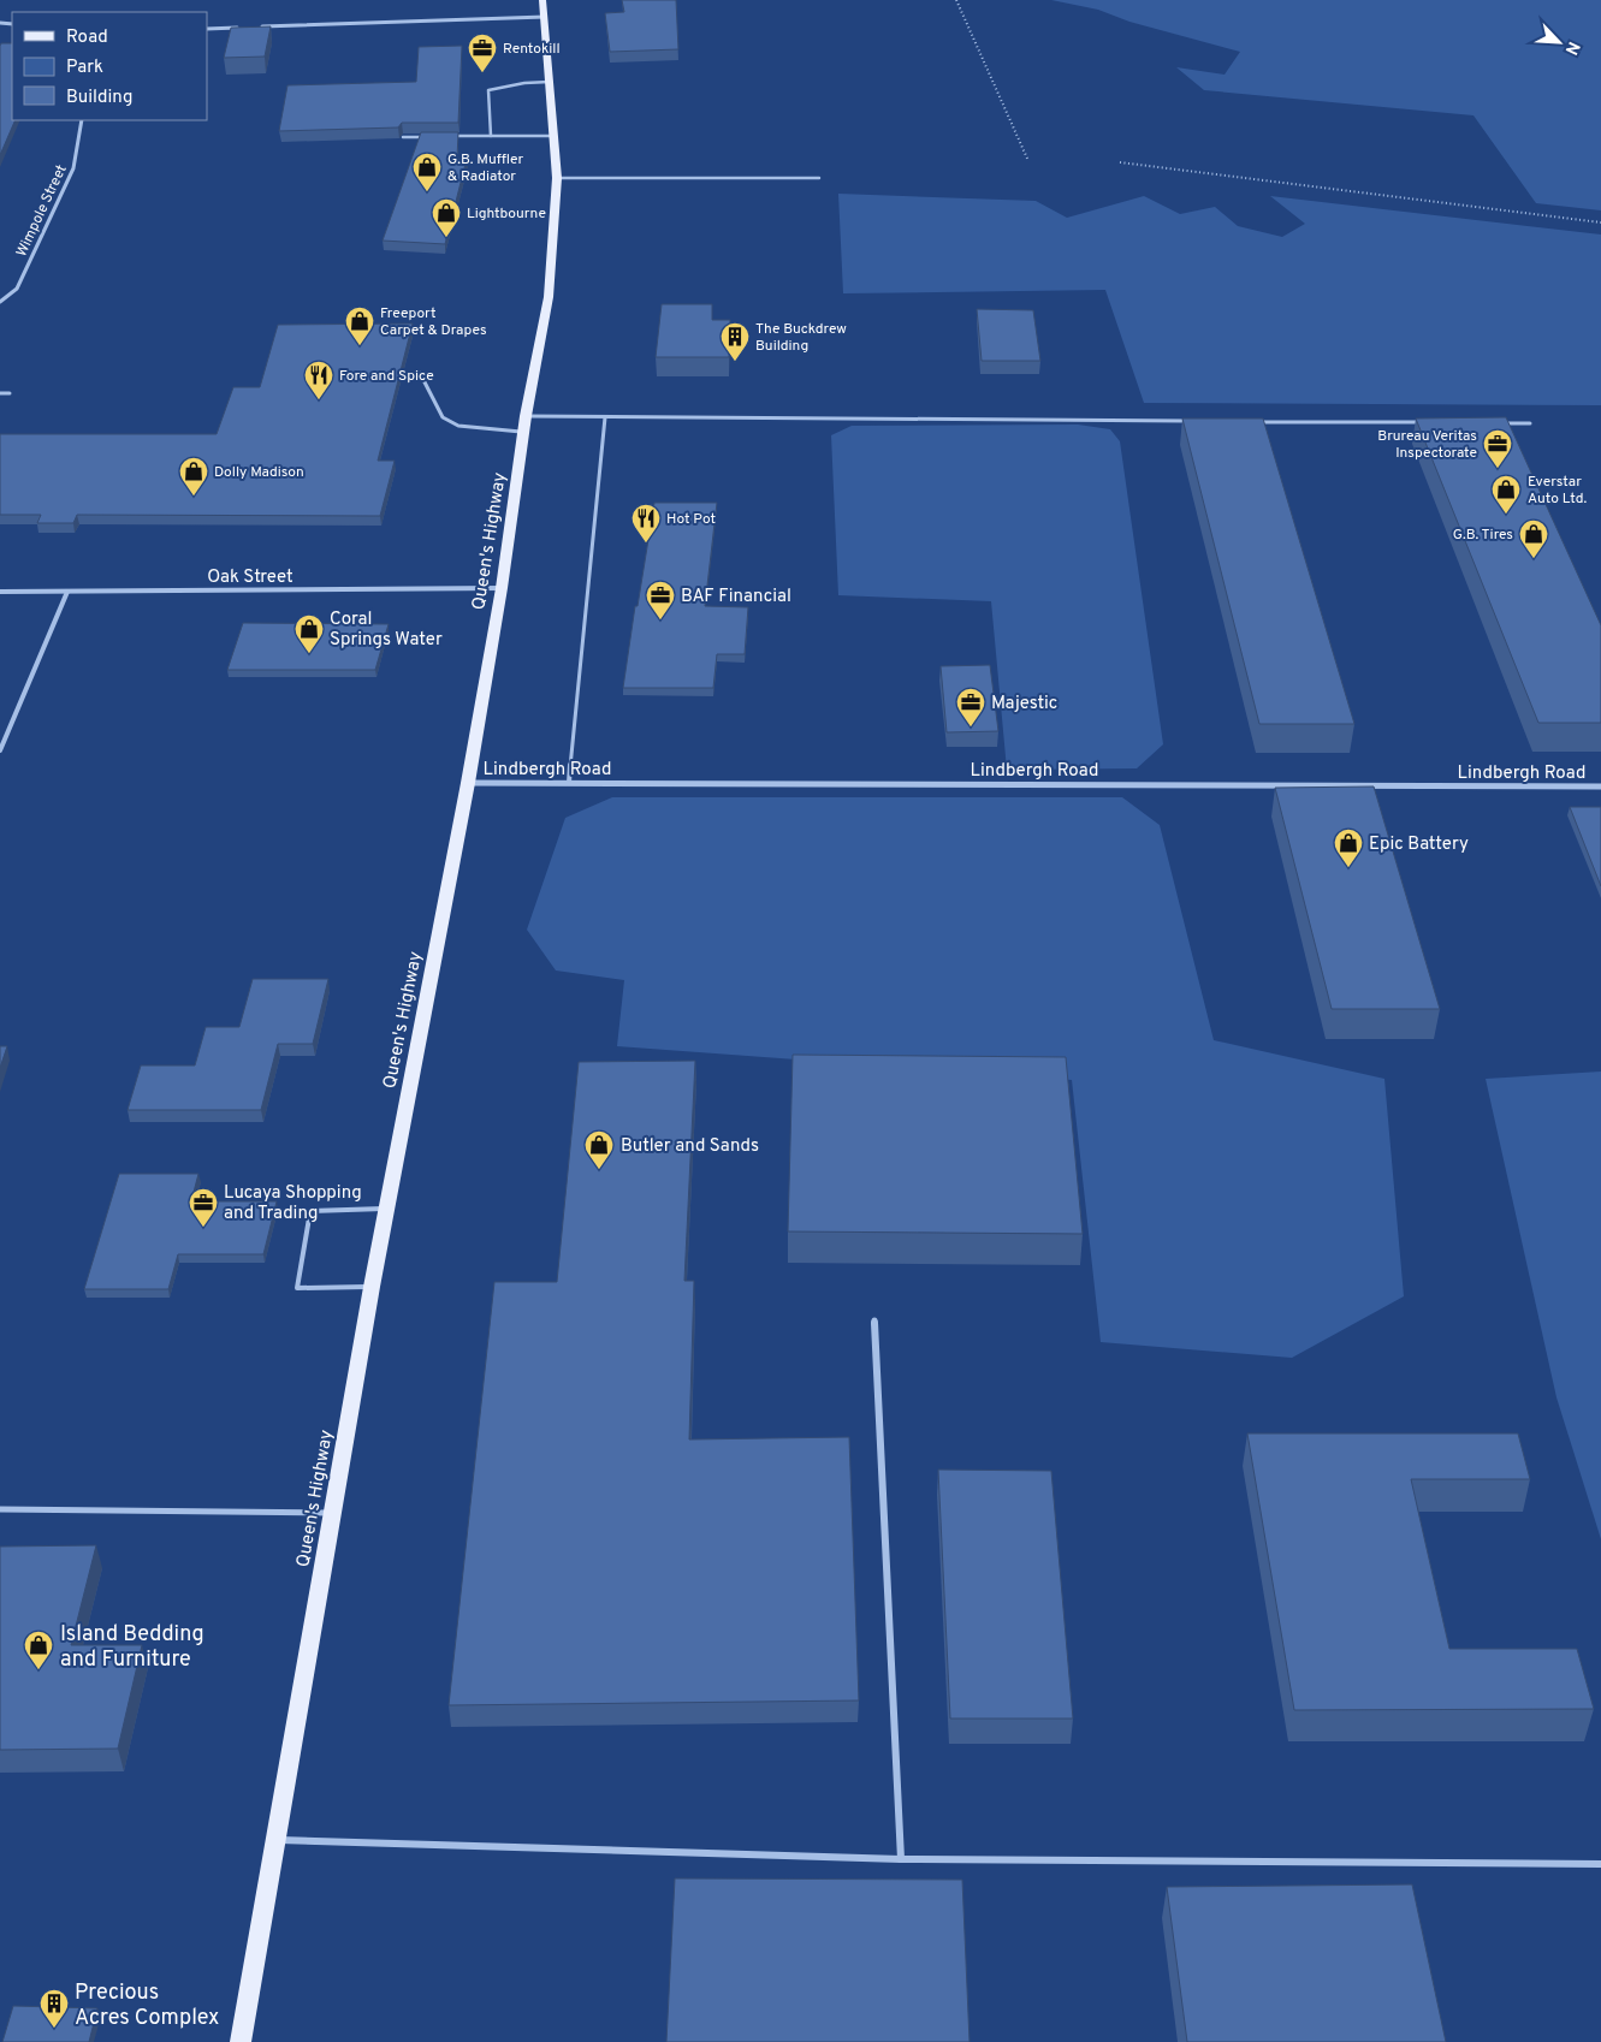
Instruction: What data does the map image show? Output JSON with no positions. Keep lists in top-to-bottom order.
{
  "streets": {
    "main road": ["Queen's Highway"],
    "street": ["Wimpole Street", "Oak Street", "Lindbergh Road"]
  },
  "crossings": [
    ["Queen's Highway", "Oak Street"],
    ["Queen's Highway", "Lindbergh Road"]
  ],
  "places": {
    "office": [
      "Rentokill",
      "Brureau Veritas Inspectorate",
      "BAF Financial",
      "Majestic",
      "Lucaya Shopping and Trading"
    ],
    "shop": [
      "G.B. Muffler & Radiator",
      "Lightbourne",
      "Freeport Carpet & Drapes",
      "Dolly Madison",
      "Everstar Auto Ltd.",
      "G.B. Tires",
      "Coral Springs Water",
      "Epic Battery",
      "Butler and Sands",
      "Island Bedding and Furniture"
    ],
    "building": ["The Buckdrew Building", "Precious Acres Complex"],
    "restaurant": ["Fore and Spice", "Hot Pot"]
  },
  "legend": ["Road", "Park", "Building"],
  "north": "bottom right"
}
